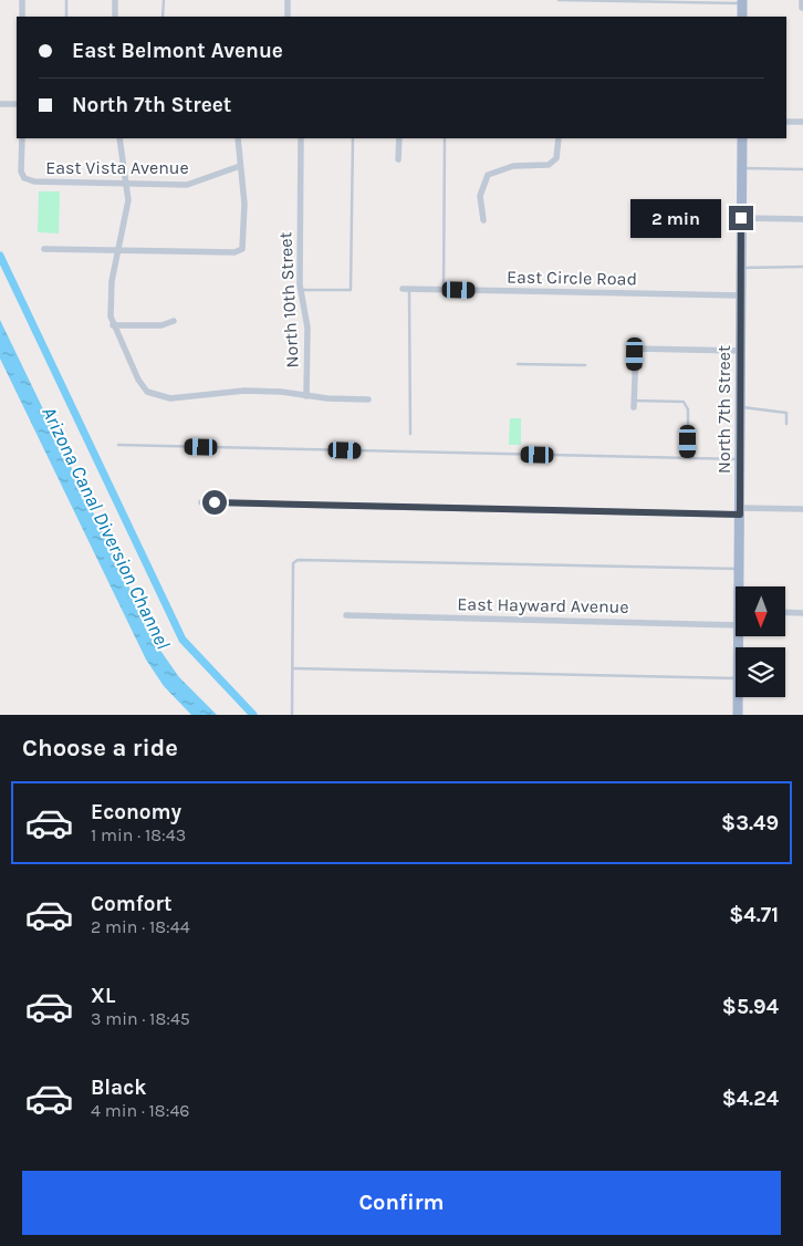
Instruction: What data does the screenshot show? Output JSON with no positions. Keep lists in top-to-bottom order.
{
  "streets": {
    "main road": ["North 7th Street"],
    "street": [
      "East Vista Avenue",
      "East Circle Road",
      "North 10th Street",
      "East Hayward Avenue"
    ]
  },
  "crossings": [
    ["East Circle Road", "North 7th Street"]
  ],
  "water": ["Arizona Canal Diversion Channel"],
  "north": "bottom",
  "page": {
    "banner": ["East Belmont Avenue", "North 7th Street"],
    "bubble": "2 min",
    "heading": "Choose a ride",
    "list": [
      {
        "name": "Economy",
        "note": "1 min · 18:43",
        "value": "$3.49"
      },
      {
        "name": "Comfort",
        "note": "2 min · 18:44",
        "value": "$4.71"
      },
      {
        "name": "XL",
        "note": "3 min · 18:45",
        "value": "$5.94"
      },
      {
        "name": "Black",
        "note": "4 min · 18:46",
        "value": "$4.24"
      }
    ],
    "buttons": "Confirm"
  }
}
